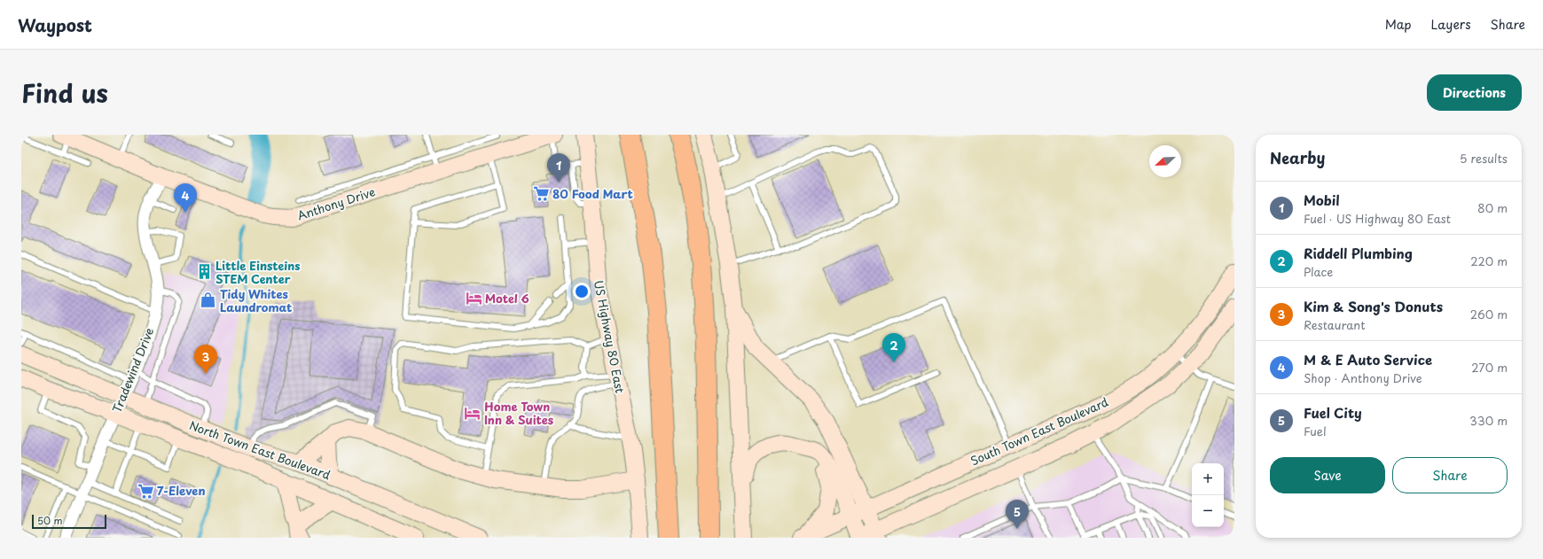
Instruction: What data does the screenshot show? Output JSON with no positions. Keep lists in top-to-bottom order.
{
  "streets": {
    "main road": [
      "Anthony Drive",
      "US Highway 80 East",
      "South Town East Boulevard",
      "North Town East Boulevard"
    ],
    "street": ["Tradewind Drive"]
  },
  "crossings": [
    ["Anthony Drive", "Tradewind Drive"],
    ["Tradewind Drive", "North Town East Boulevard"]
  ],
  "places": {
    "supermarket": ["80 Food Mart", "7-Eleven"],
    "building": ["Little Einsteins STEM Center"],
    "hotel": ["Motel 6", "Home Town Inn & Suites"],
    "shop": ["Tidy Whites Laundromat"]
  },
  "scale_bar": "50 m",
  "north": "bottom left",
  "page": {
    "header": "Waypost",
    "nav": ["Map", "Layers", "Share"],
    "title": "Find us",
    "buttons": [
      "Directions",
      ["Save", "Share"]
    ],
    "heading": ["Nearby", "5 results"],
    "pins": [
      "1",
      "4",
      "2",
      "3",
      "5"
    ],
    "list": [
      {
        "mark": "1",
        "name": "Mobil",
        "note": "Fuel · US Highway 80 East",
        "value": "80 m"
      },
      {
        "mark": "2",
        "name": "Riddell Plumbing",
        "note": "Place",
        "value": "220 m"
      },
      {
        "mark": "3",
        "name": "Kim & Song's Donuts",
        "note": "Restaurant",
        "value": "260 m"
      },
      {
        "mark": "4",
        "name": "M & E Auto Service",
        "note": "Shop · Anthony Drive",
        "value": "270 m"
      },
      {
        "mark": "5",
        "name": "Fuel City",
        "note": "Fuel",
        "value": "330 m"
      }
    ],
    "map_buttons": ["+", "−"],
    "scale": "50 m"
  }
}
